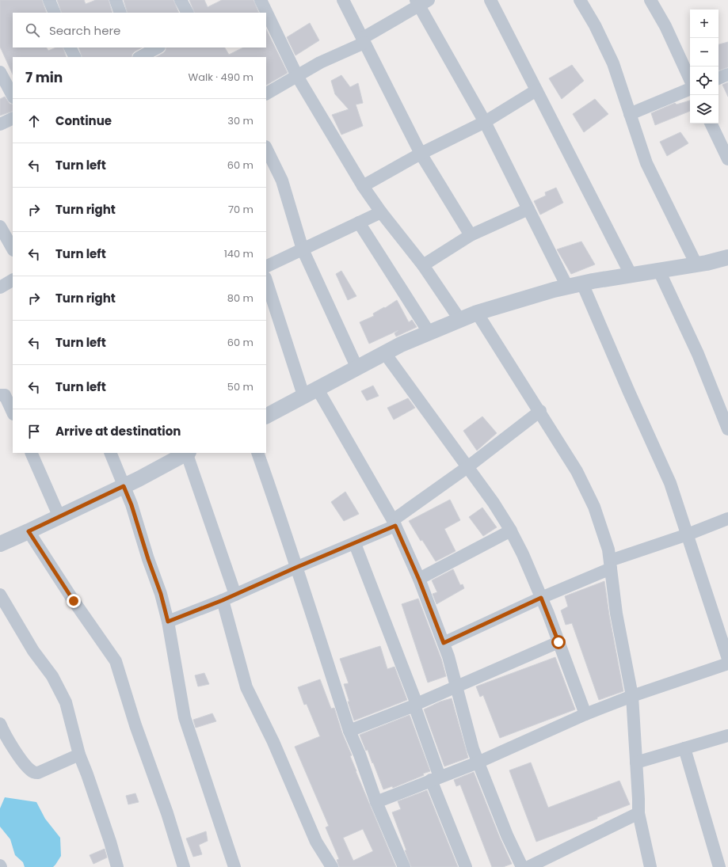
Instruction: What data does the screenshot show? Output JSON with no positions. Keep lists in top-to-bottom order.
{
  "page": {
    "map_buttons": ["+", "−"],
    "search": "Search here",
    "heading": ["7 min", "Walk · 490 m"],
    "list": [
      ["Continue", "30 m"],
      ["Turn left", "60 m"],
      ["Turn right", "70 m"],
      ["Turn left", "140 m"],
      ["Turn right", "80 m"],
      ["Turn left", "60 m"],
      ["Turn left", "50 m"],
      "Arrive at destination"
    ]
  }
}
